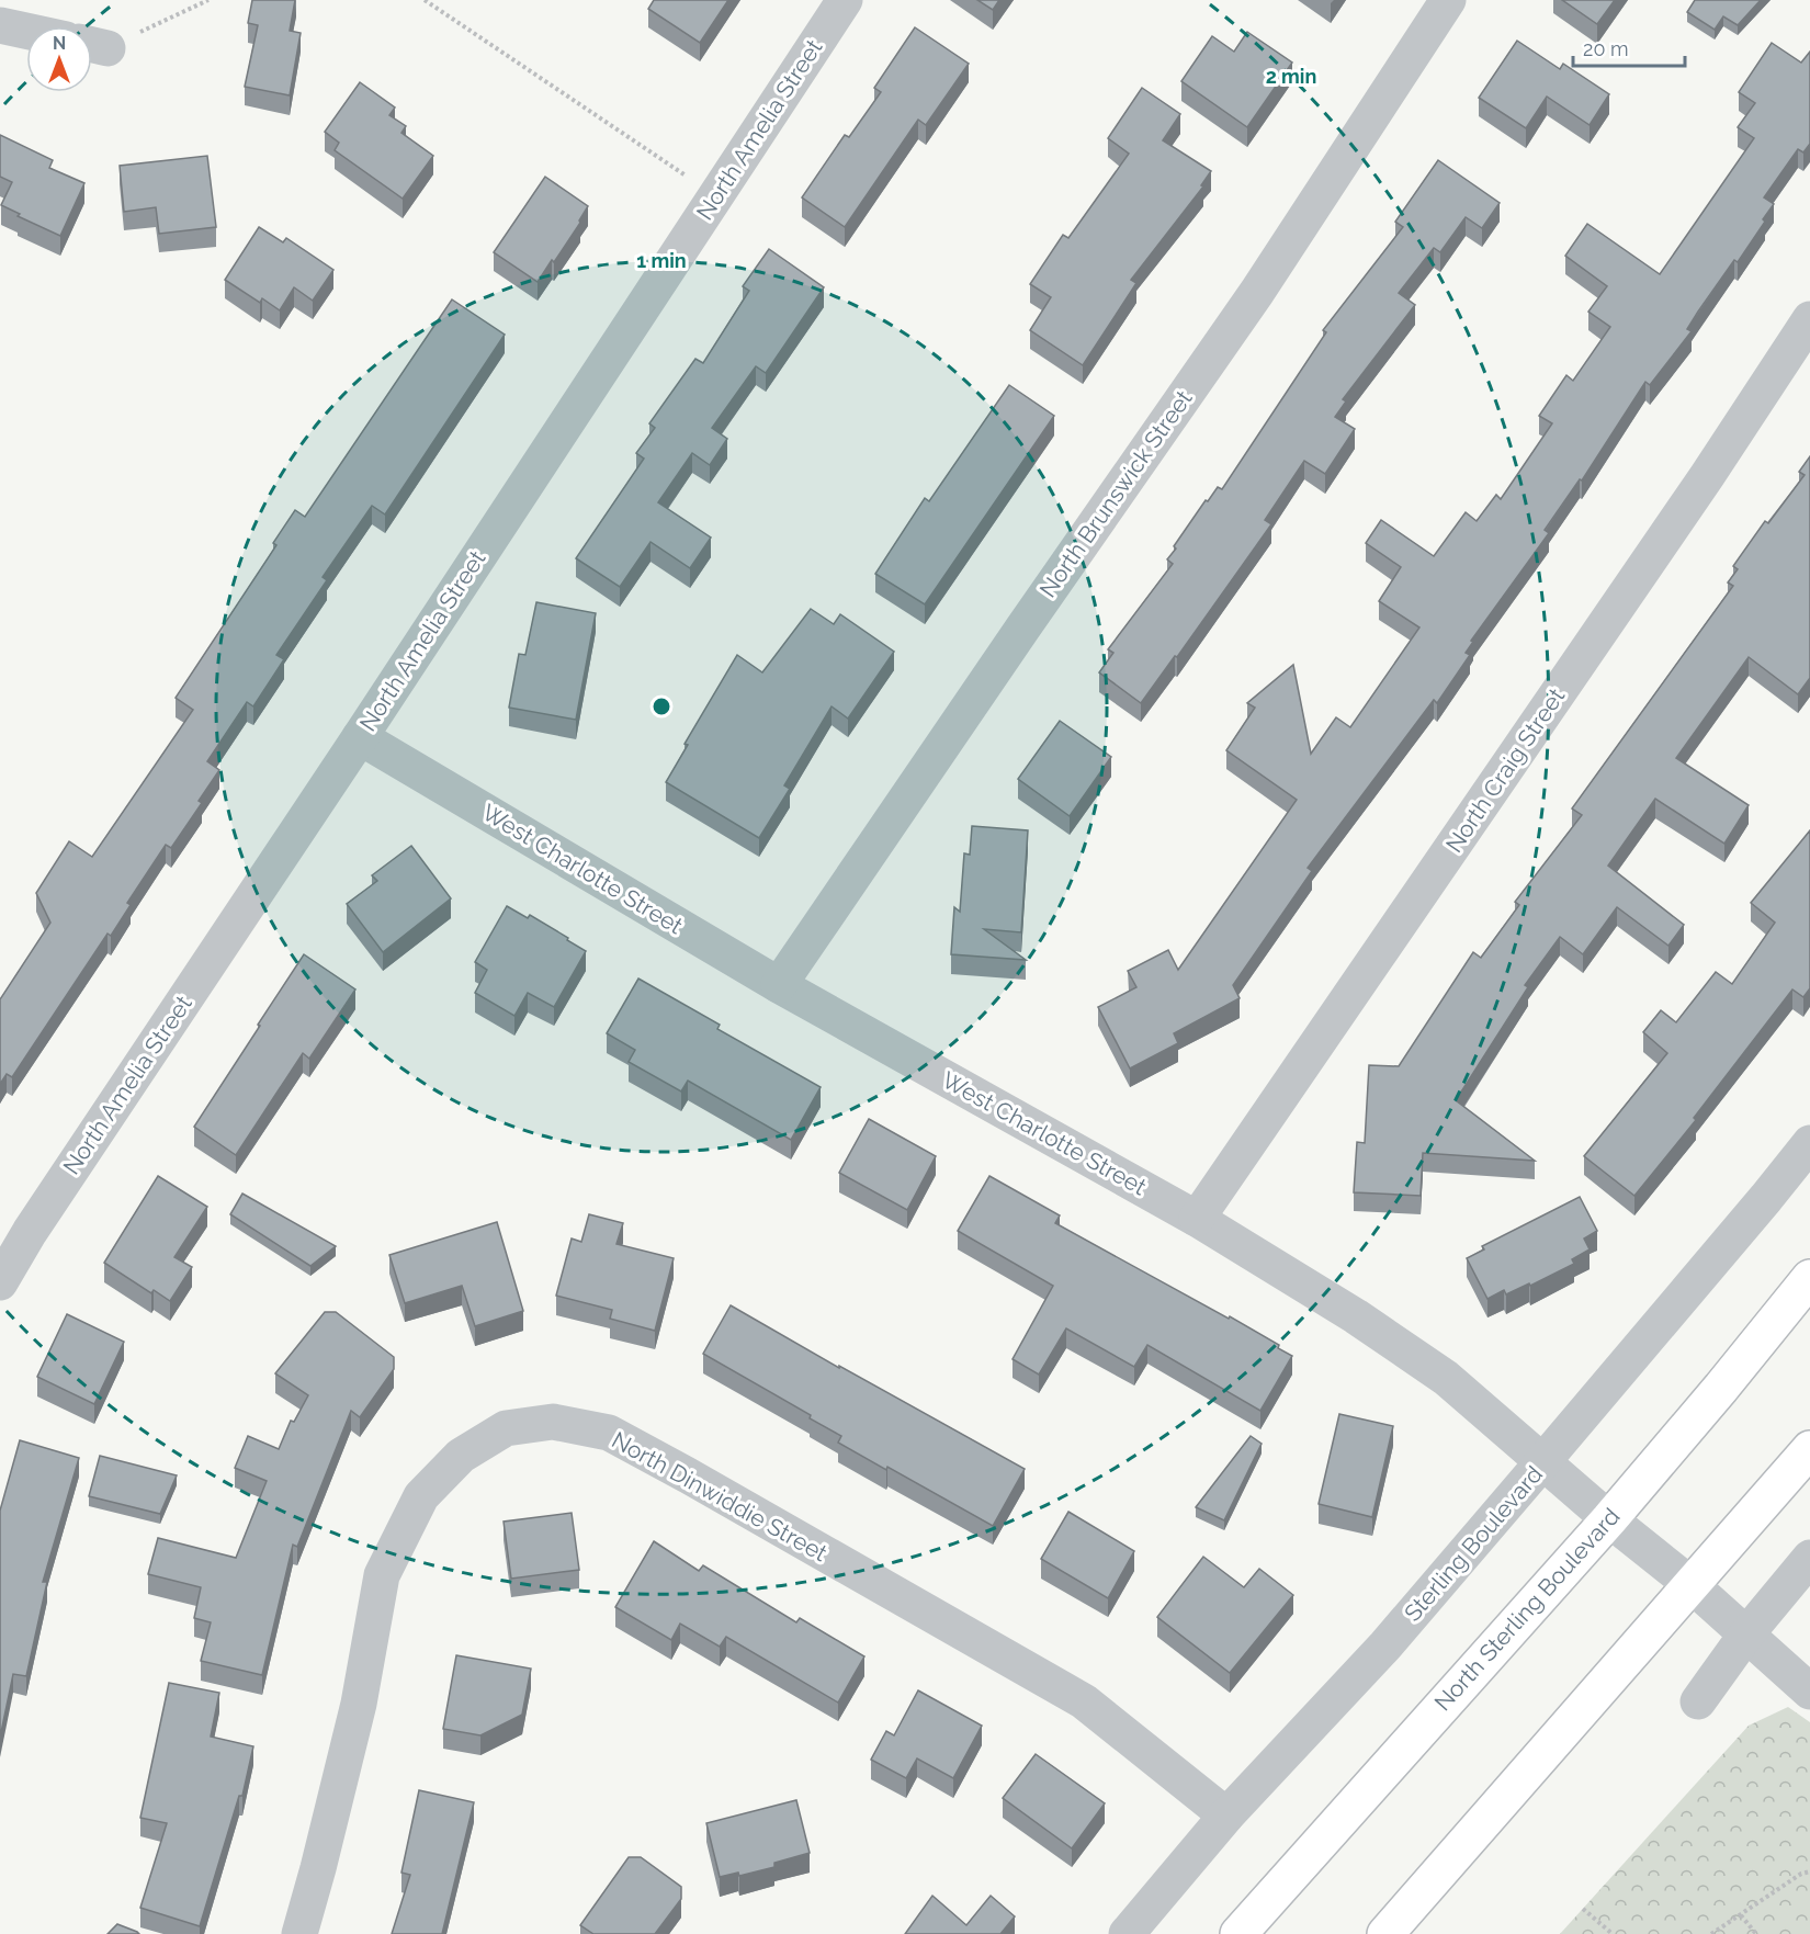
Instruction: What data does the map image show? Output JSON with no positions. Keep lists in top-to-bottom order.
{
  "streets": {
    "main road": ["North Sterling Boulevard"],
    "street": [
      "North Amelia Street",
      "North Brunswick Street",
      "North Craig Street",
      "West Charlotte Street",
      "North Dinwiddie Street",
      "Sterling Boulevard"
    ]
  },
  "crossings": [
    ["North Amelia Street", "West Charlotte Street"],
    ["North Brunswick Street", "West Charlotte Street"],
    ["North Craig Street", "West Charlotte Street"],
    ["West Charlotte Street", "Sterling Boulevard"],
    ["West Charlotte Street", "North Sterling Boulevard"],
    ["North Dinwiddie Street", "Sterling Boulevard"]
  ],
  "scale_bar": "20 m",
  "north": "top",
  "rings": ["2 min", "1 min"]
}
